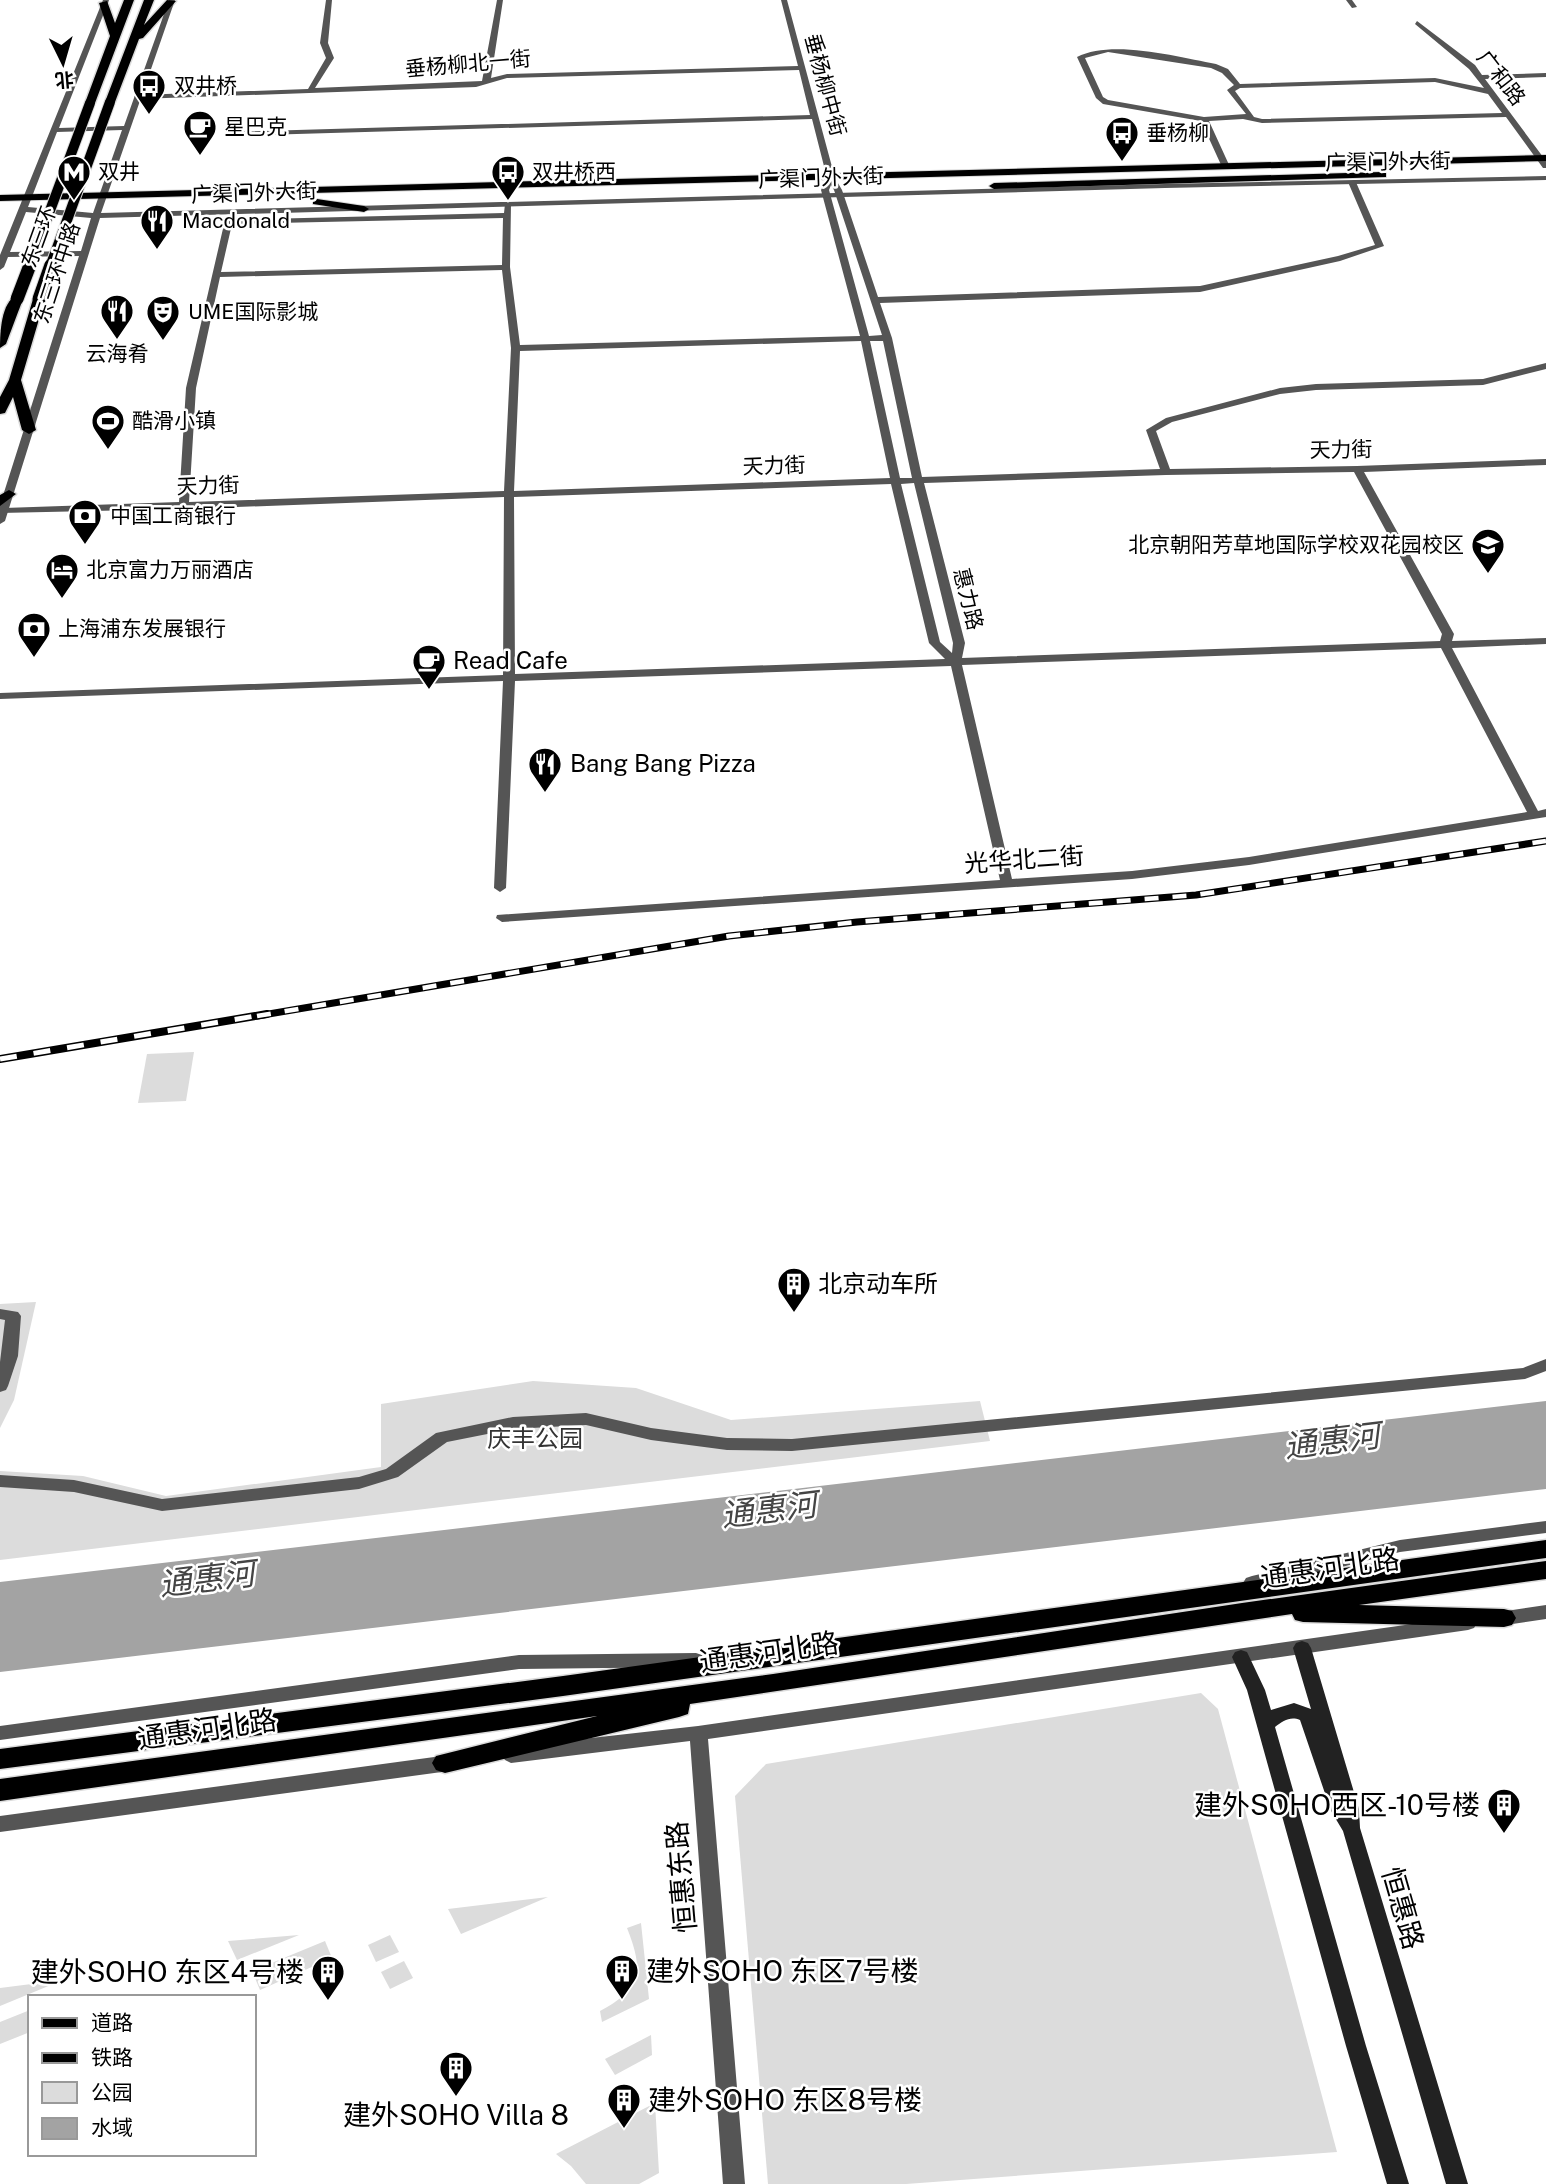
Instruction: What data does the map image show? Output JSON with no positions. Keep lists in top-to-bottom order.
{
  "streets": {
    "highway": ["东三环", "通惠河北路"],
    "main road": ["广渠门外大街", "恒惠路"],
    "street": [
      "垂杨柳北一街",
      "广和路",
      "垂杨柳中街",
      "东三环中路",
      "天力街",
      "惠力路",
      "光华北二街",
      "恒惠东路"
    ]
  },
  "crossings": [
    ["垂杨柳北一街", "垂杨柳中街"],
    ["垂杨柳北一街", "东三环中路"],
    ["广和路", "广渠门外大街"],
    ["垂杨柳中街", "广渠门外大街"],
    ["垂杨柳中街", "惠力路"],
    ["广渠门外大街", "东三环中路"],
    ["广渠门外大街", "惠力路"],
    ["东三环中路", "天力街"],
    ["天力街", "惠力路"]
  ],
  "water": ["通惠河"],
  "parks": ["庆丰公园"],
  "places": {
    "bus stop": ["双井桥", "垂杨柳", "双井桥西"],
    "cafe": ["星巴克", "Read Cafe"],
    "metro station": ["双井"],
    "restaurant": ["Macdonald", "云海肴", "Bang Bang Pizza"],
    "theatre": ["UME国际影城"],
    "sports": ["酷滑小镇"],
    "bank": ["中国工商银行", "上海浦东发展银行"],
    "school or university": ["北京朝阳芳草地国际学校双花园校区"],
    "hotel": ["北京富力万丽酒店"],
    "building": [
      "北京动车所",
      "建外SOHO西区-10号楼",
      "建外SOHO 东区7号楼",
      "建外SOHO 东区4号楼",
      "建外SOHO Villa 8",
      "建外SOHO 东区8号楼"
    ]
  },
  "legend": [
    "道路",
    "铁路",
    "公园",
    "水域"
  ],
  "north": "bottom"
}
